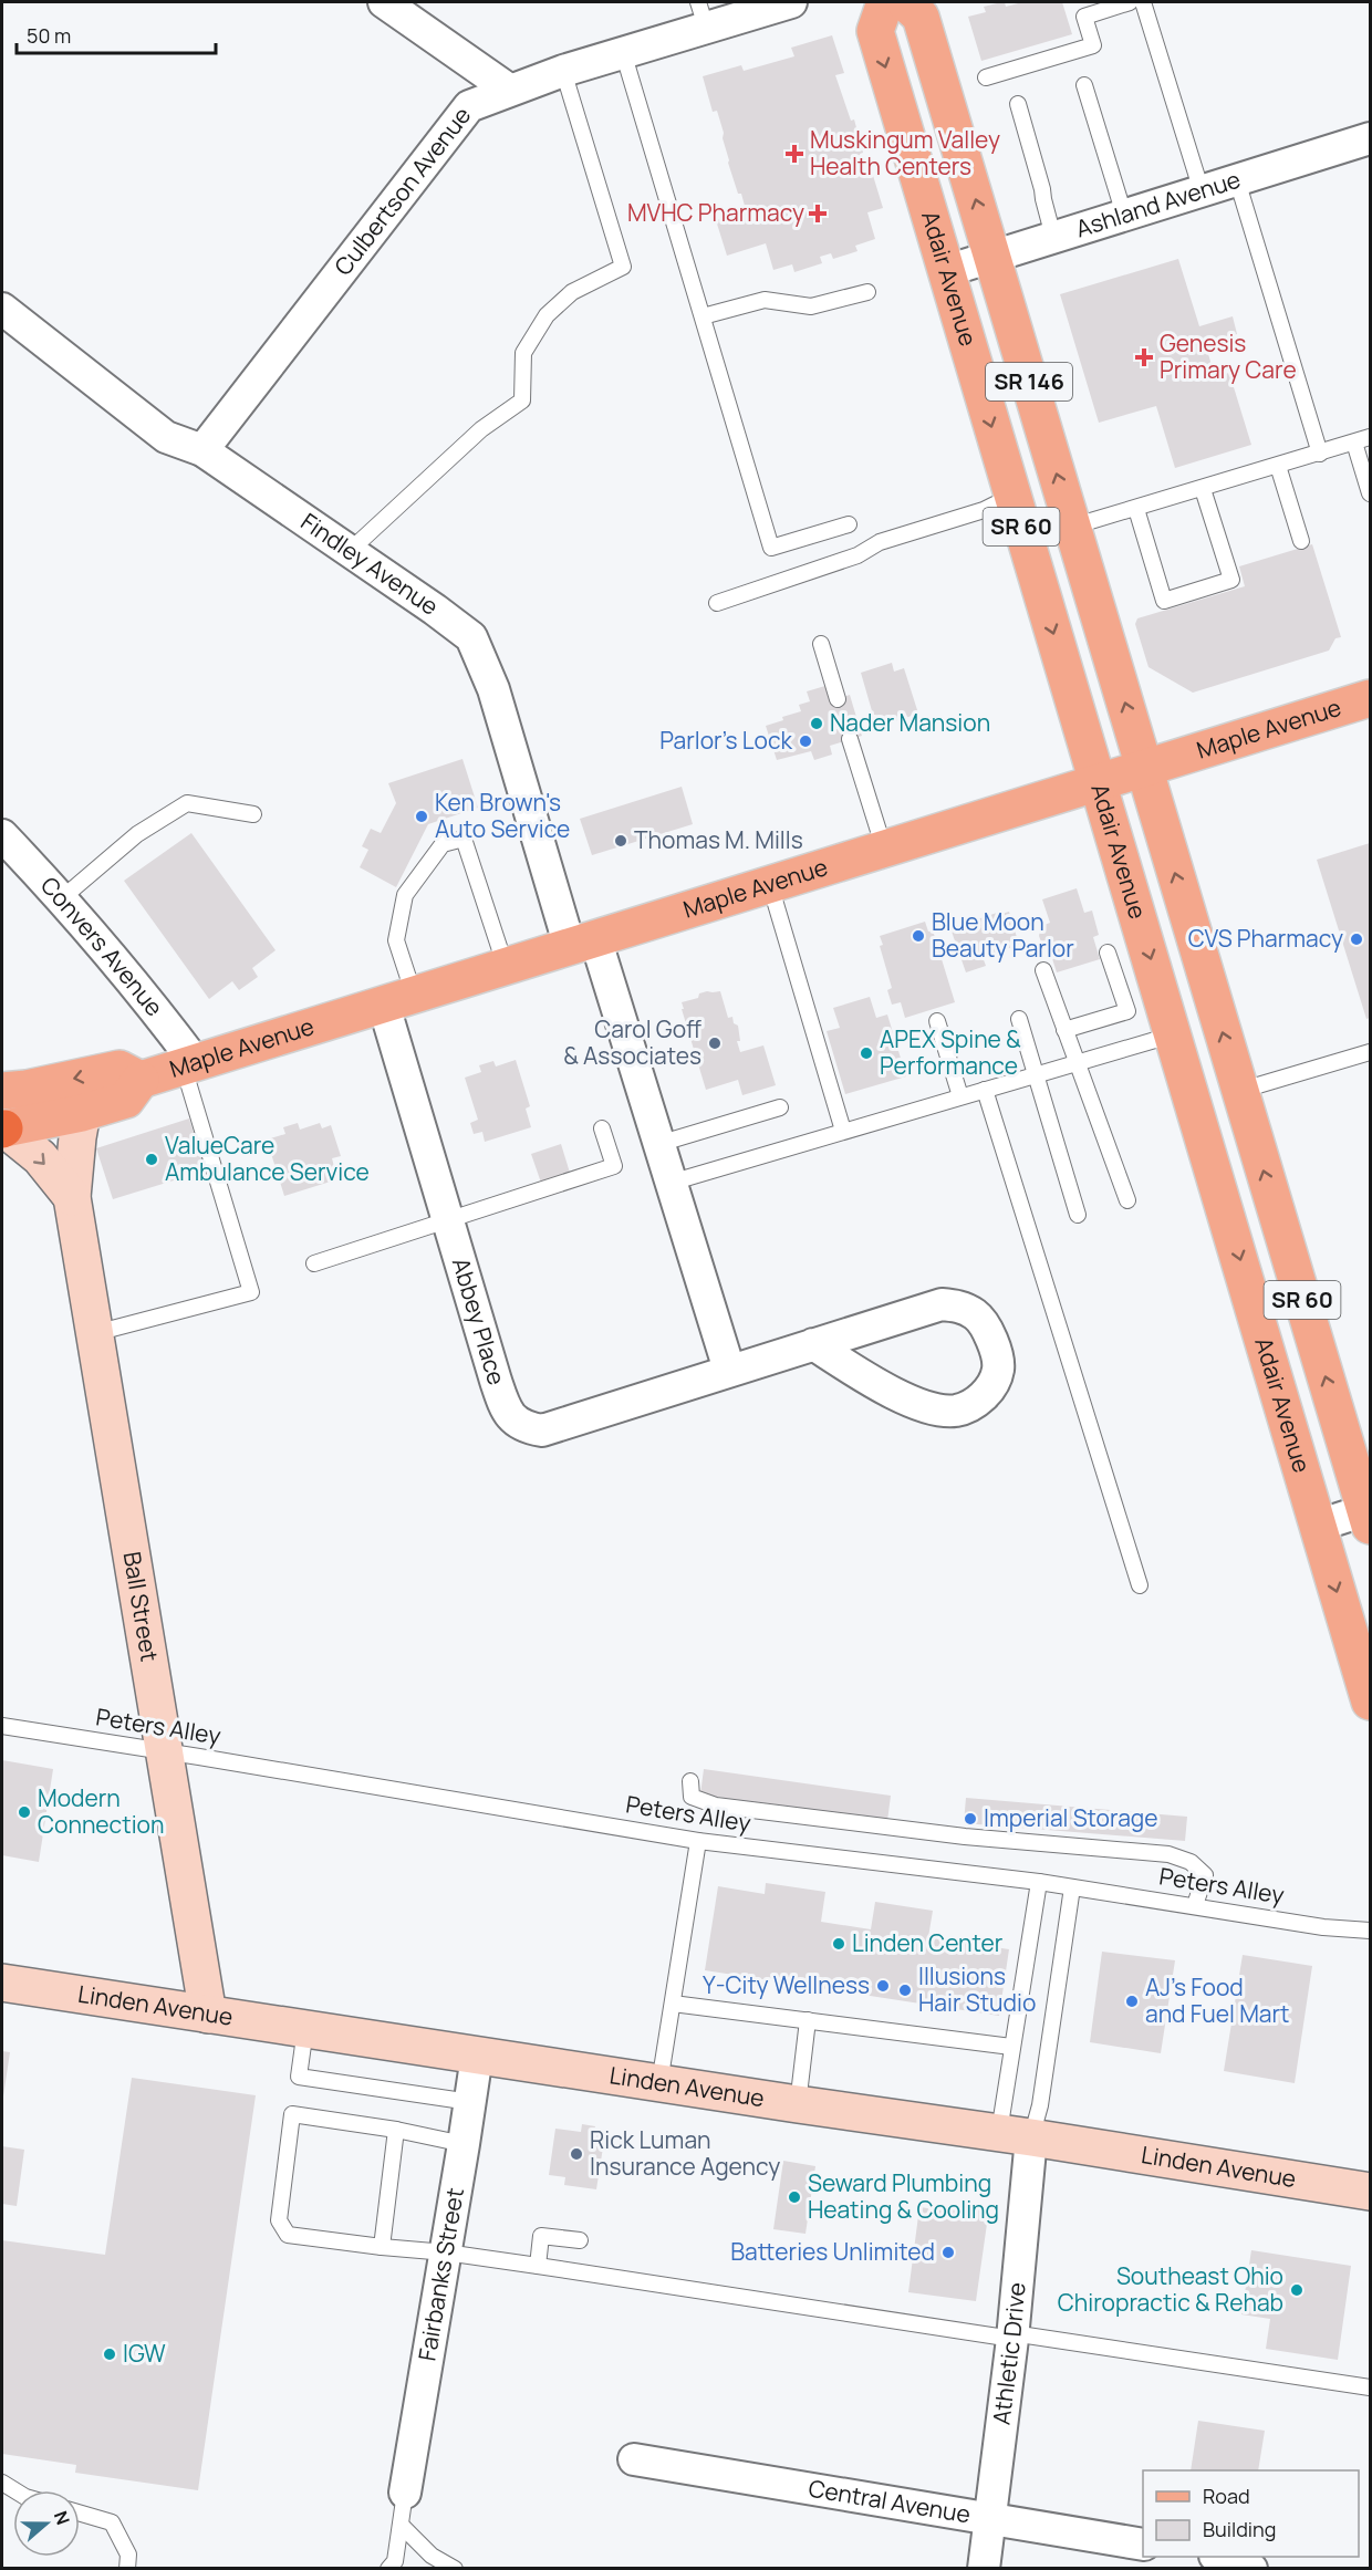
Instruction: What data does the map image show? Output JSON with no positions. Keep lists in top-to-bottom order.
{
  "streets": {
    "main road": [
      "Adair Avenue",
      "SR 146",
      "SR 60",
      "Maple Avenue",
      "Ball Street",
      "Linden Avenue"
    ],
    "street": [
      "Culbertson Avenue",
      "Ashland Avenue",
      "Findley Avenue",
      "Convers Avenue",
      "Abbey Place",
      "Fairbanks Street",
      "Athletic Drive",
      "Central Avenue"
    ],
    "lane": ["Peters Alley"]
  },
  "crossings": [
    ["Culbertson Avenue", "Findley Avenue"],
    ["Ashland Avenue", "Adair Avenue"],
    ["Adair Avenue", "Maple Avenue"],
    ["Findley Avenue", "Maple Avenue"],
    ["Maple Avenue", "Convers Avenue"],
    ["Maple Avenue", "Abbey Place"],
    ["Ball Street", "Peters Alley"],
    ["Ball Street", "Linden Avenue"],
    ["Linden Avenue", "Fairbanks Street"],
    ["Linden Avenue", "Athletic Drive"],
    ["Athletic Drive", "Central Avenue"]
  ],
  "places": {
    "health": ["Muskingum Valley Health Centers", "MVHC Pharmacy", "Genesis Primary Care"],
    "other": [
      "Nader Mansion",
      "Parlor's Lock",
      "Ken Brown's Auto Service",
      "Thomas M. Mills",
      "Blue Moon Beauty Parlor",
      "CVS Pharmacy",
      "Carol Goff & Associates",
      "APEX Spine & Performance",
      "ValueCare Ambulance Service",
      "Modern Connection",
      "Imperial Storage",
      "Linden Center",
      "Y-City Wellness",
      "Illusions Hair Studio",
      "AJ's Food and Fuel Mart",
      "Rick Luman Insurance Agency",
      "Seward Plumbing Heating & Cooling",
      "Batteries Unlimited",
      "Southeast Ohio Chiropractic & Rehab",
      "IGW"
    ]
  },
  "legend": ["Road", "Building"],
  "scale_bar": "50 m",
  "north": "right"
}
